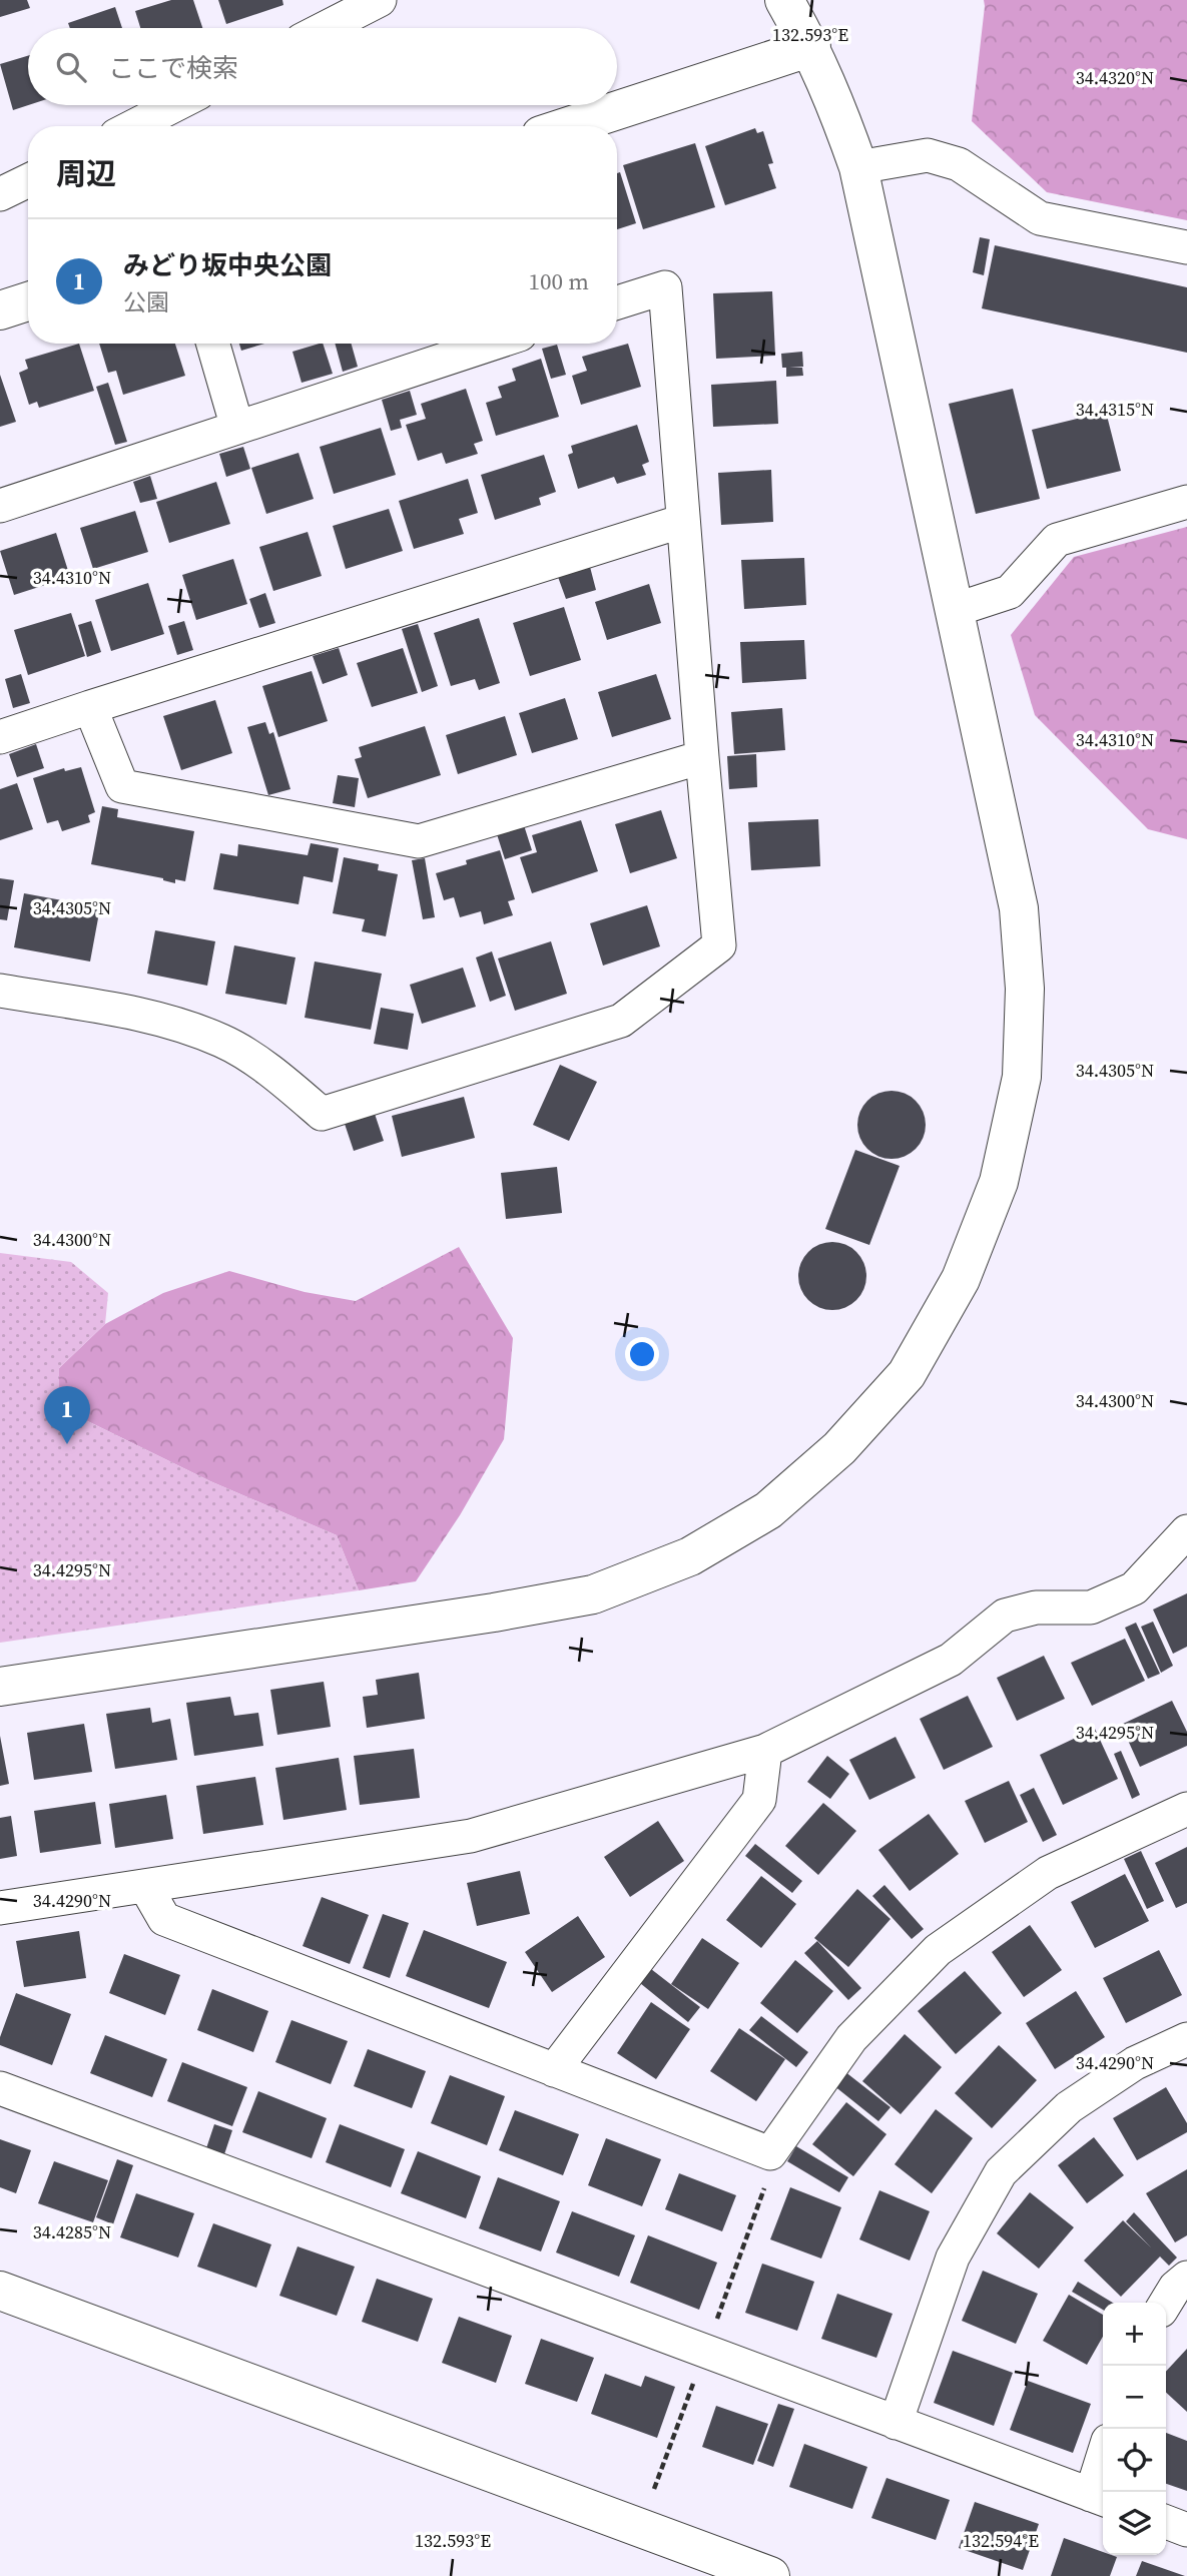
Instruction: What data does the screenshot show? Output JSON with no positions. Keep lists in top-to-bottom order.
{
  "page": {
    "search": "ここで検索",
    "heading": "周辺",
    "list": [
      {
        "mark": "1",
        "name": "みどり坂中央公園",
        "note": "公園",
        "value": "100 m"
      }
    ],
    "pins": "1",
    "map_buttons": ["+", "−"]
  },
  "coordinates": [
    "132.593°E",
    "34.4320°N",
    "34.4315°N",
    "34.4310°N",
    "34.4305°N",
    "34.4300°N",
    "34.4295°N",
    "34.4290°N",
    "34.4285°N",
    "132.594°E"
  ]
}
